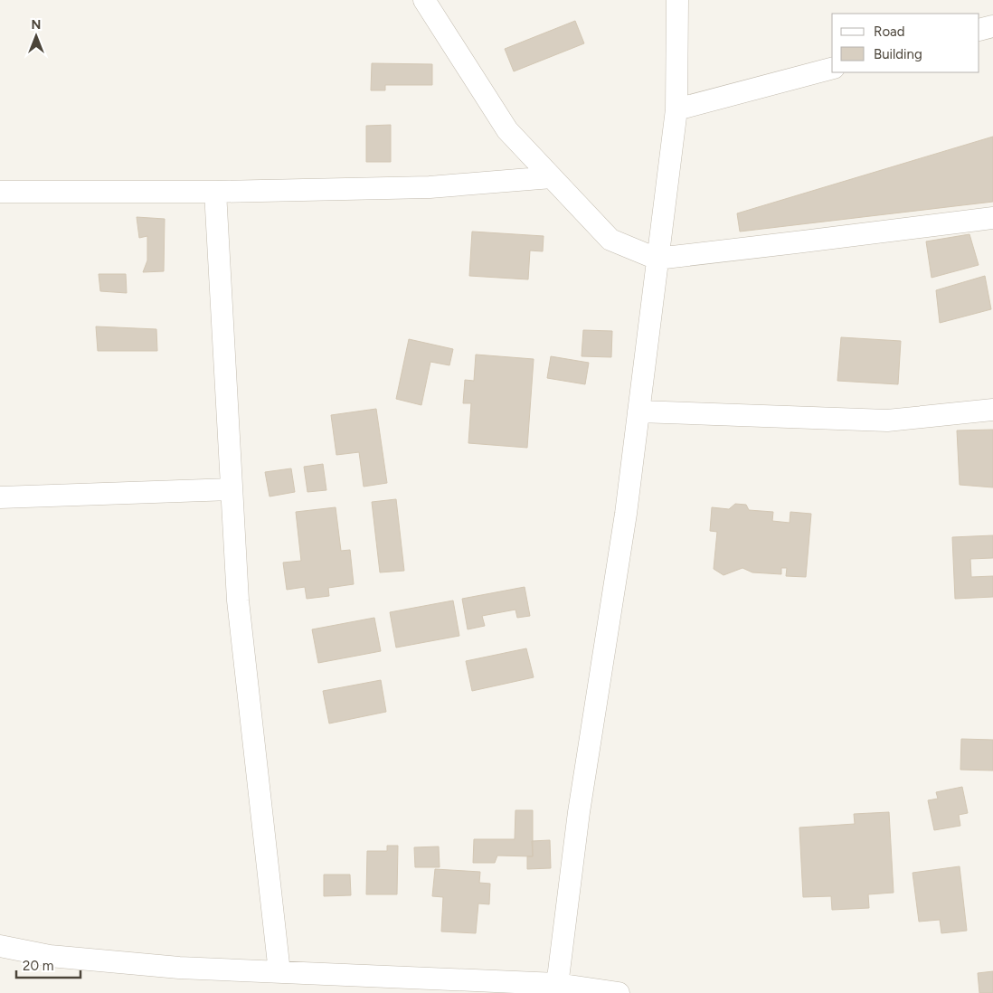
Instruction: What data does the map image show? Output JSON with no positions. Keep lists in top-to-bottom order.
{
  "legend": ["Road", "Building"],
  "scale_bar": "20 m",
  "north": "top"
}
